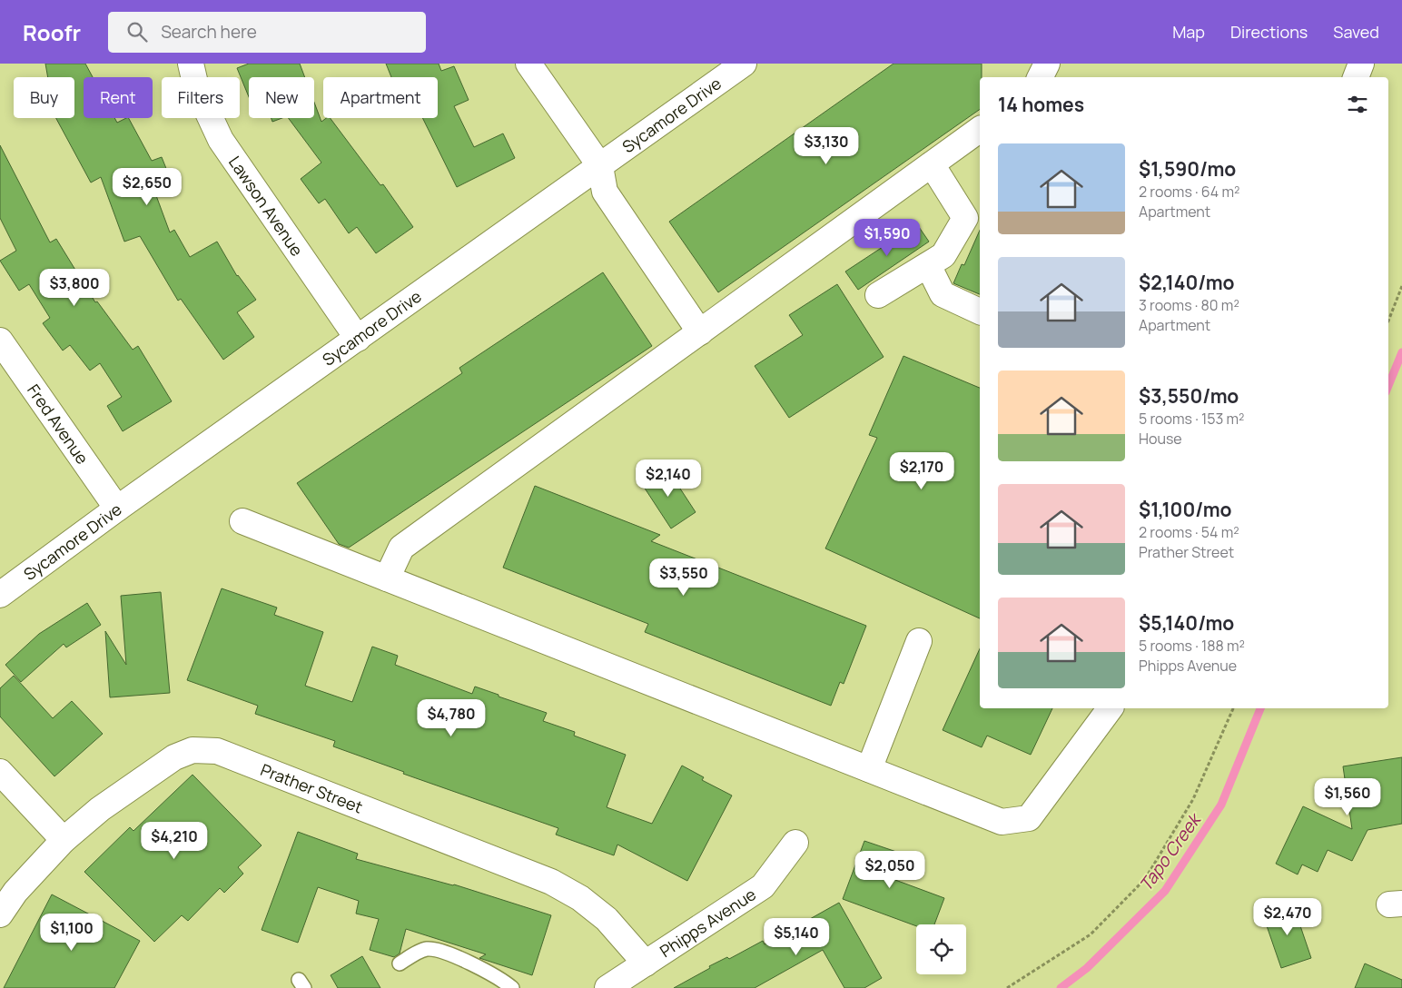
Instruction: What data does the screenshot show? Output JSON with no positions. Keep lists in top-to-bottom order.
{
  "streets": {
    "street": [
      "Sycamore Drive",
      "Lawson Avenue",
      "Fred Avenue",
      "Prather Street",
      "Phipps Avenue"
    ]
  },
  "crossings": [
    ["Sycamore Drive", "Lawson Avenue"],
    ["Sycamore Drive", "Fred Avenue"],
    ["Prather Street", "Phipps Avenue"]
  ],
  "water": ["Tapo Creek"],
  "page": {
    "header": "Roofr",
    "search": "Search here",
    "nav": ["Map", "Directions", "Saved"],
    "chip": [
      "Buy",
      "Rent",
      "Filters",
      "New",
      "Apartment"
    ],
    "heading": "14 homes",
    "price": [
      "$3,130",
      "$2,650",
      "$1,590",
      "$3,800",
      "$2,170",
      "$2,140",
      "$3,550",
      "$4,780",
      "$1,560",
      "$4,210",
      "$2,050",
      "$2,470",
      "$1,100",
      "$5,140"
    ],
    "list": [
      {
        "name": "$1,590/mo",
        "note": "2 rooms · 64 m² · Apartment"
      },
      {
        "name": "$2,140/mo",
        "note": "3 rooms · 80 m² · Apartment"
      },
      {
        "name": "$3,550/mo",
        "note": "5 rooms · 153 m² · House"
      },
      {
        "name": "$1,100/mo",
        "note": "2 rooms · 54 m² · Prather Street"
      },
      {
        "name": "$5,140/mo",
        "note": "5 rooms · 188 m² · Phipps Avenue"
      }
    ]
  }
}
